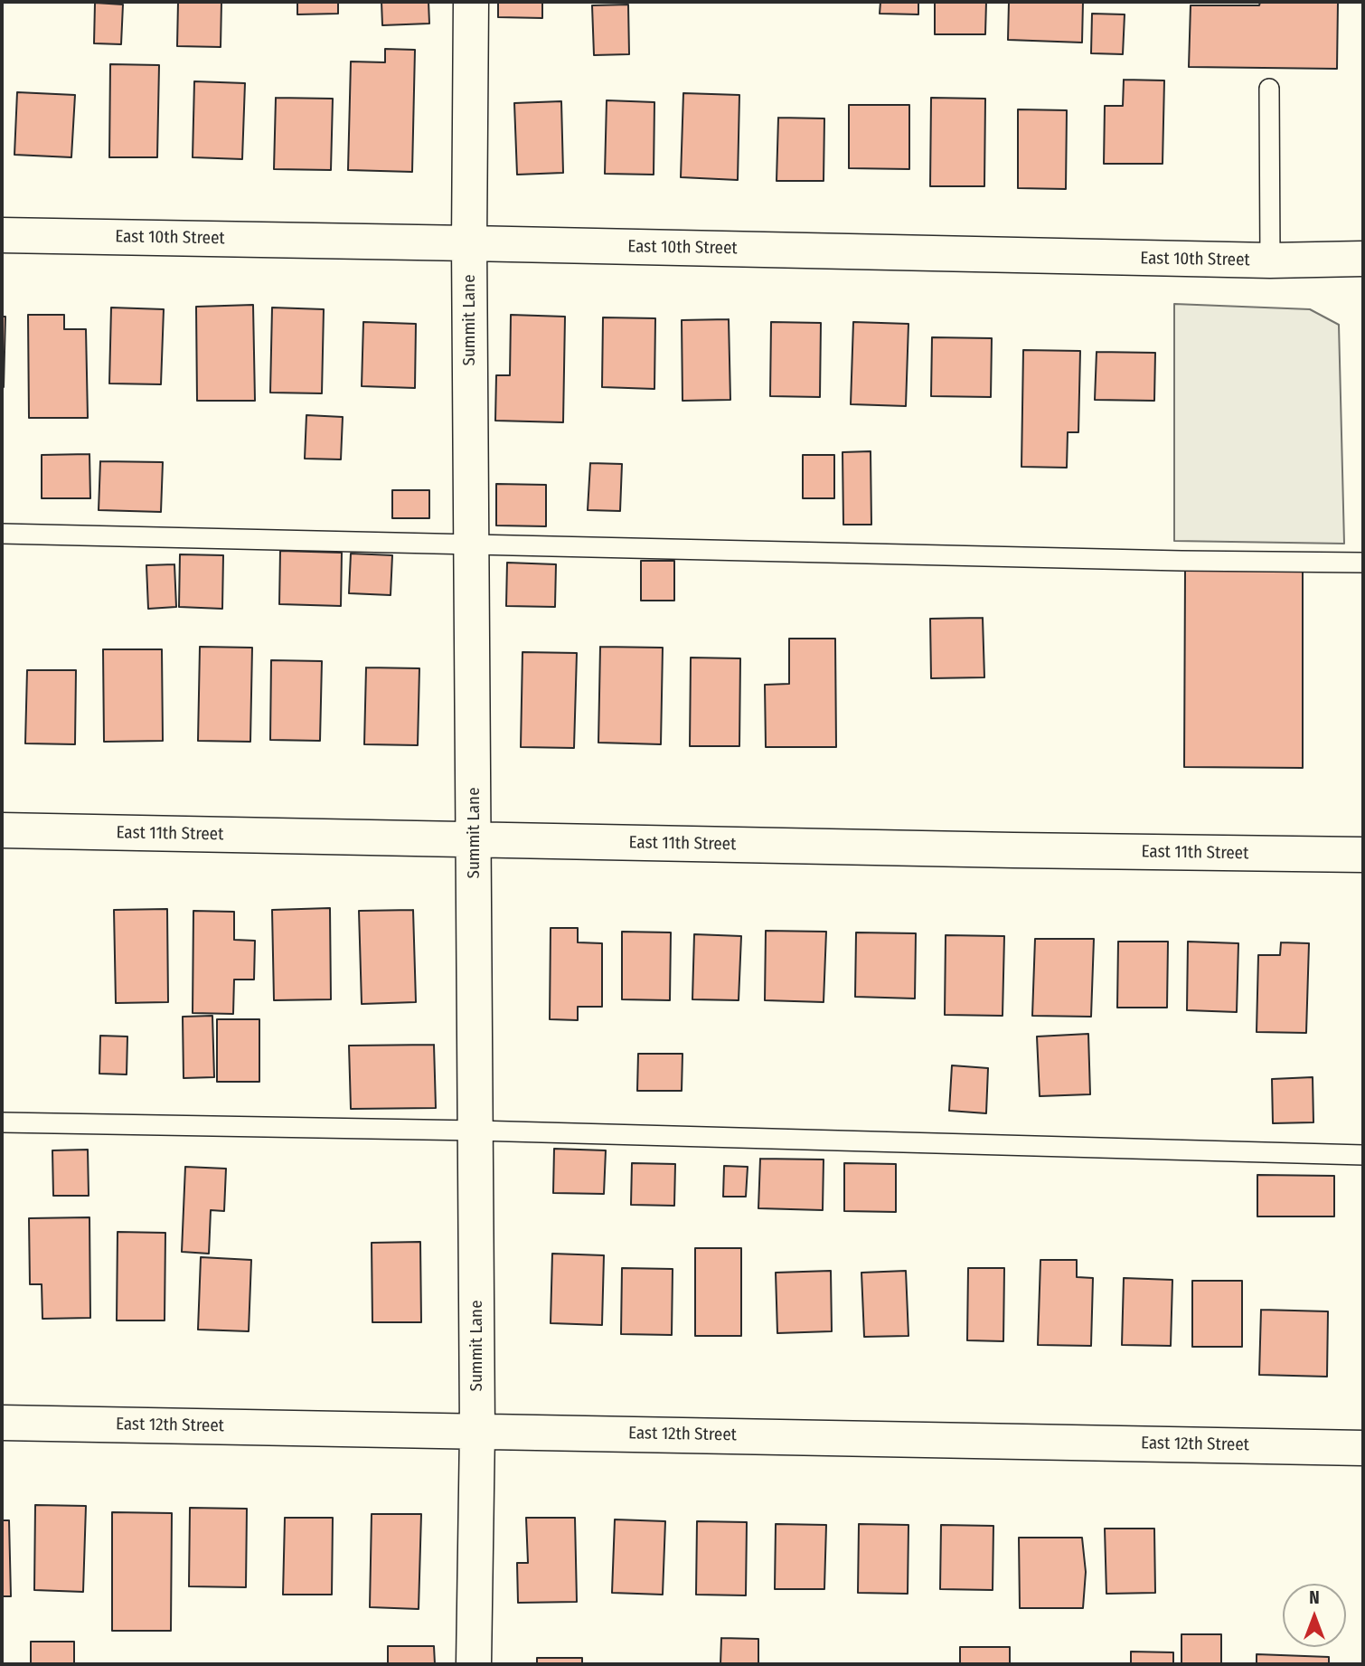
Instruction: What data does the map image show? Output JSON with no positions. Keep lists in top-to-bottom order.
{
  "streets": {
    "street": [
      "East 10th Street",
      "Summit Lane",
      "East 11th Street",
      "East 12th Street"
    ]
  },
  "crossings": [
    ["East 10th Street", "Summit Lane"],
    ["Summit Lane", "East 11th Street"],
    ["Summit Lane", "East 12th Street"]
  ],
  "north": "top"
}
